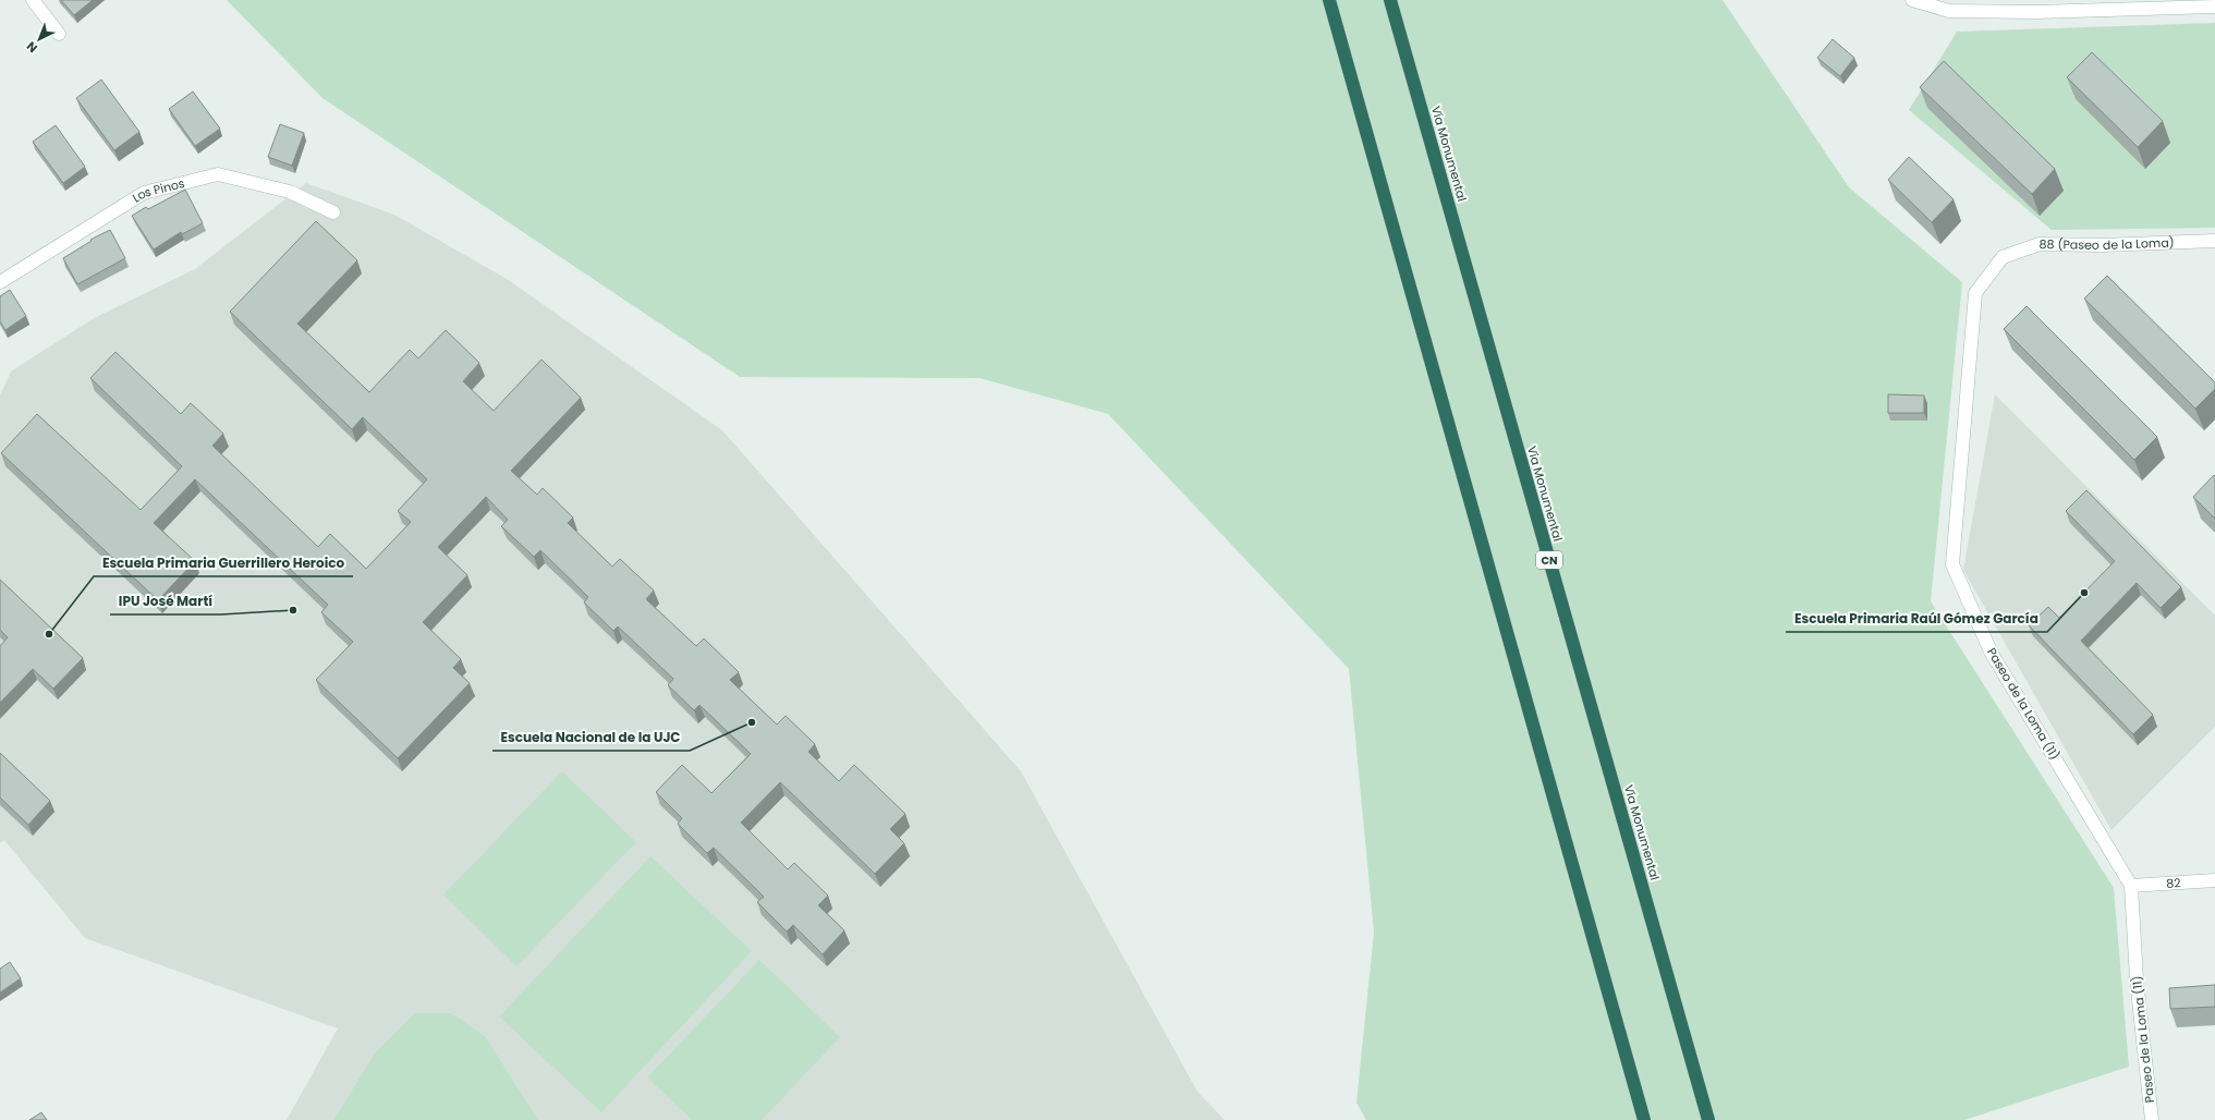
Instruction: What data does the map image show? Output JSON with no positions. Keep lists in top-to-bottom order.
{
  "streets": {
    "highway": ["Vía Monumental", "CN"],
    "street": [
      "Los Pinos",
      "88 (Paseo de la Loma)",
      "Paseo de la Loma (11)",
      "82"
    ]
  },
  "crossings": [
    ["88 (Paseo de la Loma)", "Paseo de la Loma (11)"],
    ["Paseo de la Loma (11)", "82"]
  ],
  "places": [
    "Escuela Primaria Raúl Gómez García",
    "IPU José Martí",
    "Escuela Primaria Guerrillero Heroico",
    "Escuela Nacional de la UJC"
  ],
  "north": "bottom left"
}
